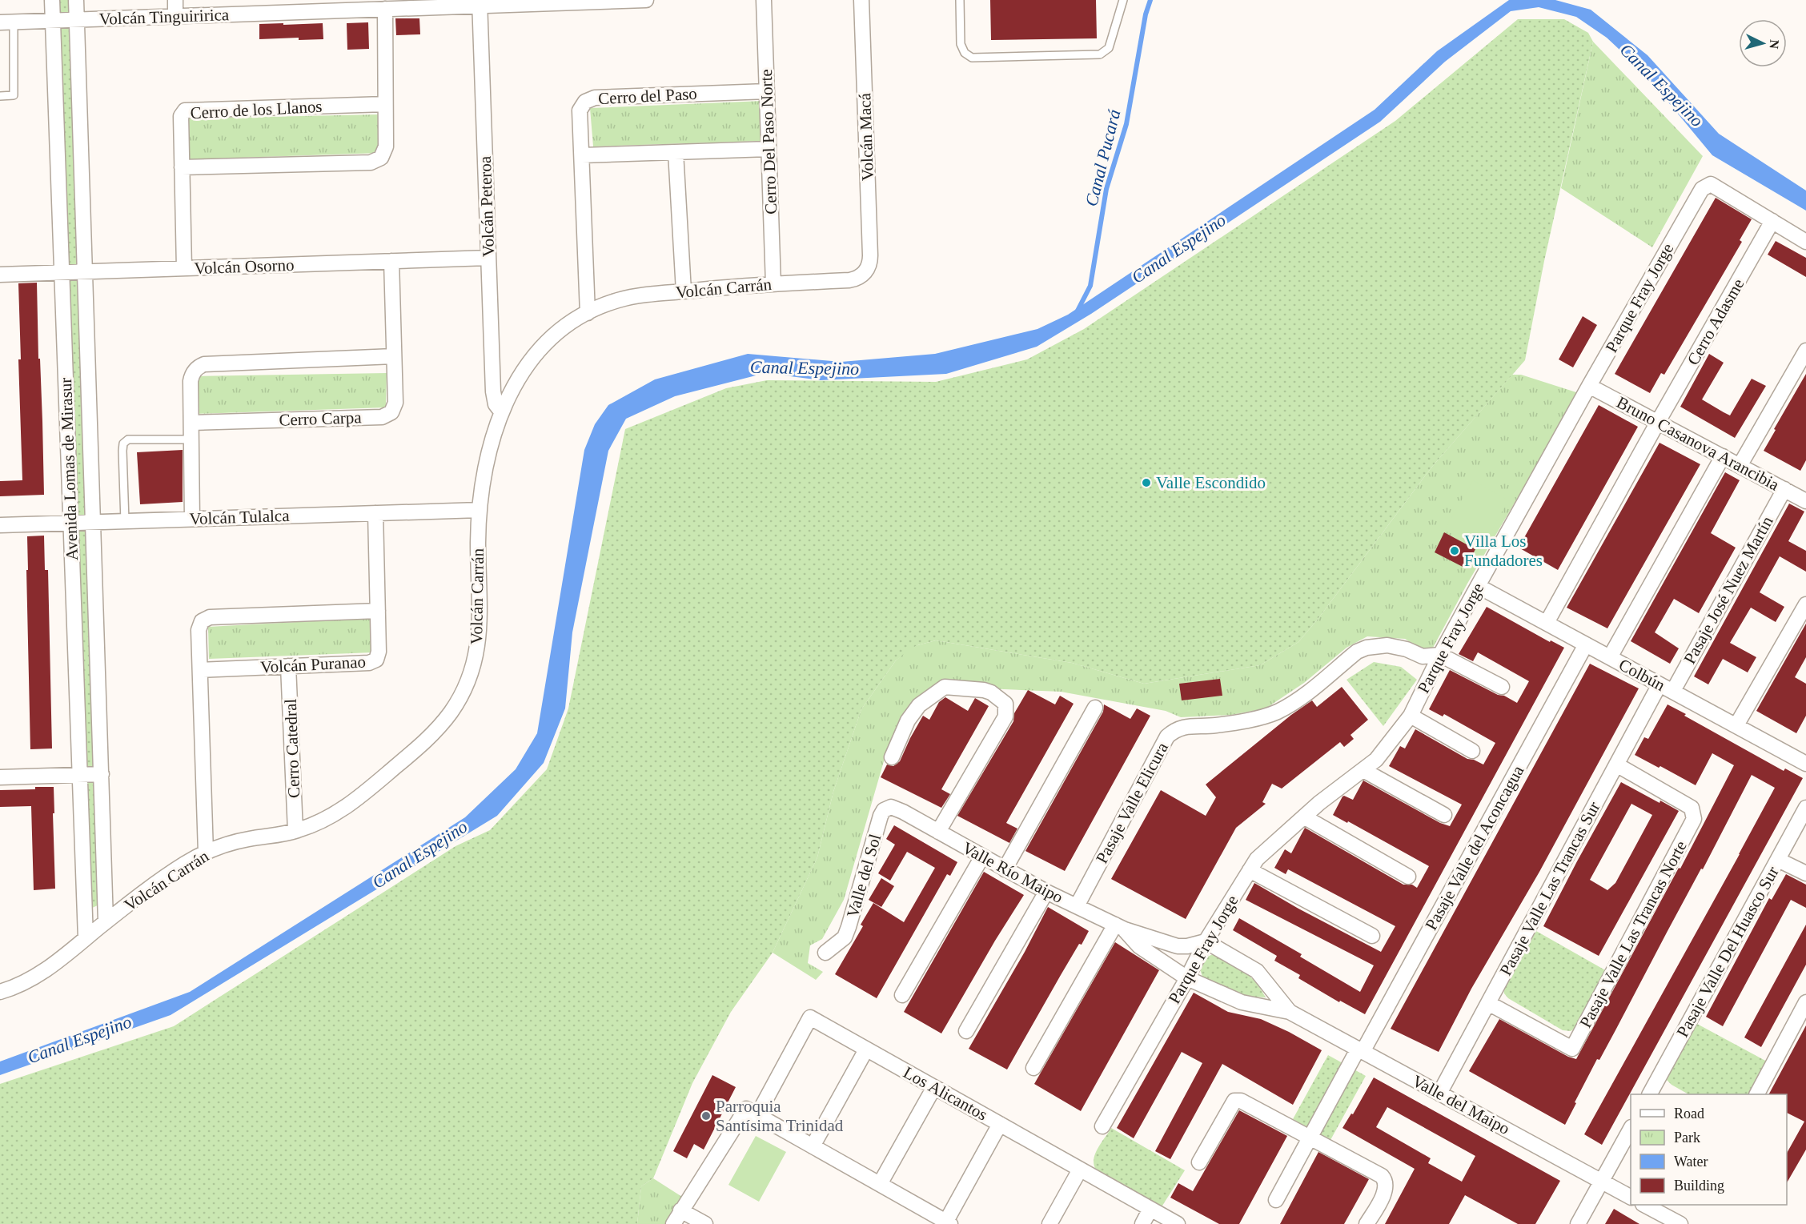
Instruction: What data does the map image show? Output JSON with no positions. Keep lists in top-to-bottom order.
{
  "streets": {
    "street": [
      "Volcán Tinguiririca",
      "Cerro del Paso",
      "Cerro de los Llanos",
      "Volcán Macá",
      "Cerro Del Paso Norte",
      "Volcán Peteroa",
      "Volcán Osorno",
      "Volcán Carrán",
      "Parque Fray Jorge",
      "Cerro Adasme",
      "Cerro Carpa",
      "Bruno Casanova Arancibia",
      "Avenida Lomas de Mirasur",
      "Volcán Tulalca",
      "Pasaje José Nuez Martín",
      "Volcán Puranao",
      "Colbún",
      "Cerro Catedral",
      "Pasaje Valle Elicura",
      "Pasaje Valle del Aconcagua",
      "Valle Río Maipo",
      "Valle del Sol",
      "Pasaje Valle Las Trancas Sur",
      "Pasaje Valle Las Trancas Norte",
      "Pasaje Valle Del Huasco Sur",
      "Los Alicantos",
      "Valle del Maipo"
    ]
  },
  "crossings": [
    ["Volcán Tinguiririca", "Volcán Peteroa"],
    ["Volcán Tinguiririca", "Avenida Lomas de Mirasur"],
    ["Cerro del Paso", "Cerro Del Paso Norte"],
    ["Cerro del Paso", "Volcán Carrán"],
    ["Cerro de los Llanos", "Volcán Osorno"],
    ["Volcán Macá", "Volcán Carrán"],
    ["Cerro Del Paso Norte", "Volcán Carrán"],
    ["Volcán Peteroa", "Volcán Osorno"],
    ["Volcán Peteroa", "Volcán Carrán"],
    ["Volcán Osorno", "Cerro Carpa"],
    ["Volcán Osorno", "Avenida Lomas de Mirasur"],
    ["Volcán Carrán", "Avenida Lomas de Mirasur"],
    ["Volcán Carrán", "Volcán Tulalca"],
    ["Volcán Carrán", "Cerro Catedral"],
    ["Parque Fray Jorge", "Cerro Adasme"],
    ["Parque Fray Jorge", "Bruno Casanova Arancibia"],
    ["Parque Fray Jorge", "Colbún"],
    ["Parque Fray Jorge", "Pasaje Valle Elicura"],
    ["Parque Fray Jorge", "Valle Río Maipo"],
    ["Parque Fray Jorge", "Valle del Maipo"],
    ["Cerro Adasme", "Bruno Casanova Arancibia"],
    ["Cerro Adasme", "Colbún"],
    ["Bruno Casanova Arancibia", "Pasaje José Nuez Martín"],
    ["Avenida Lomas de Mirasur", "Volcán Tulalca"],
    ["Volcán Tulalca", "Volcán Puranao"],
    ["Pasaje José Nuez Martín", "Colbún"],
    ["Volcán Puranao", "Cerro Catedral"],
    ["Colbún", "Pasaje Valle del Aconcagua"],
    ["Colbún", "Pasaje Valle Las Trancas Sur"],
    ["Pasaje Valle Elicura", "Valle Río Maipo"],
    ["Pasaje Valle del Aconcagua", "Valle del Maipo"],
    ["Valle Río Maipo", "Valle del Sol"],
    ["Valle Río Maipo", "Valle del Maipo"],
    ["Pasaje Valle Las Trancas Sur", "Pasaje Valle Las Trancas Norte"],
    ["Pasaje Valle Las Trancas Sur", "Valle del Maipo"]
  ],
  "water": ["Canal Espejino", "Canal Pucará"],
  "places": ["Valle Escondido", "Villa Los Fundadores", "Parroquia Santísima Trinidad"],
  "legend": [
    "Road",
    "Park",
    "Water",
    "Building"
  ],
  "north": "right"
}
